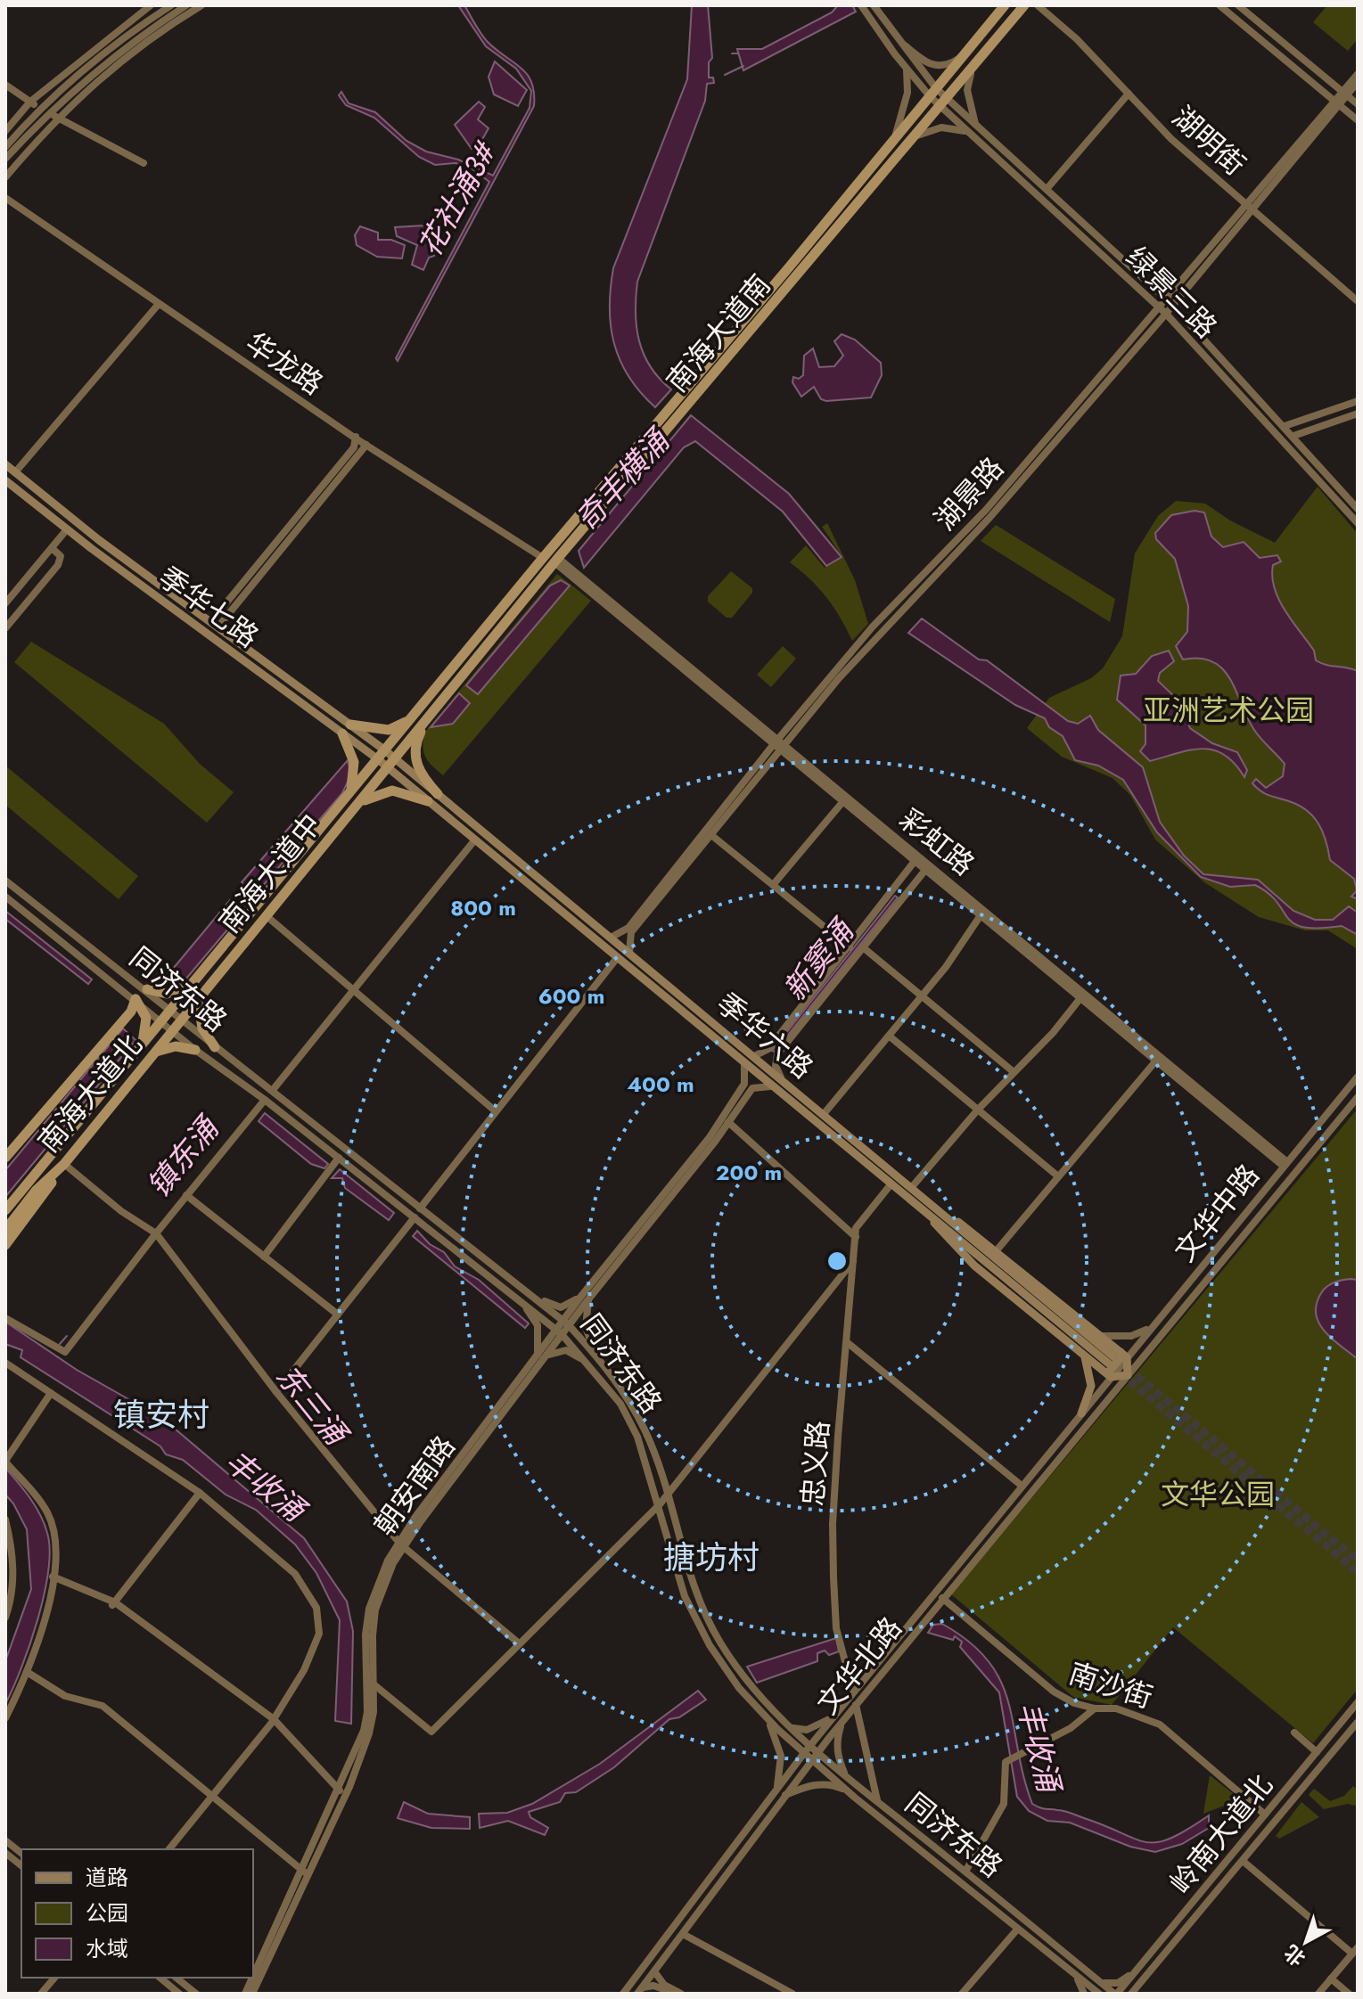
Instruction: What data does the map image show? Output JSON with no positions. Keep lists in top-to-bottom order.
{
  "streets": {
    "highway": ["南海大道南", "南海大道中", "南海大道北"],
    "main road": [
      "湖明街",
      "绿景三路",
      "华龙路",
      "湖景路",
      "季华七路",
      "彩虹路",
      "同济东路",
      "季华六路",
      "文华中路",
      "忠义路",
      "朝安南路",
      "文华北路",
      "南沙街",
      "岭南大道北"
    ]
  },
  "crossings": [
    ["湖明街", "湖景路"],
    ["绿景三路", "南海大道南"],
    ["绿景三路", "湖景路"],
    ["南海大道南", "华龙路"],
    ["南海大道南", "季华七路"],
    ["南海大道南", "彩虹路"],
    ["南海大道南", "南海大道中"],
    ["南海大道南", "季华六路"],
    ["湖景路", "彩虹路"],
    ["湖景路", "季华六路"],
    ["季华七路", "南海大道中"],
    ["季华七路", "季华六路"],
    ["彩虹路", "文华中路"],
    ["南海大道中", "同济东路"],
    ["南海大道中", "季华六路"],
    ["南海大道中", "南海大道北"],
    ["同济东路", "南海大道北"],
    ["同济东路", "朝安南路"],
    ["同济东路", "文华北路"],
    ["同济东路", "岭南大道北"],
    ["季华六路", "文华中路"],
    ["季华六路", "忠义路"],
    ["季华六路", "朝安南路"],
    ["季华六路", "文华北路"],
    ["文华中路", "文华北路"],
    ["忠义路", "文华北路"],
    ["文华北路", "南沙街"],
    ["南沙街", "岭南大道北"]
  ],
  "districts": ["镇安村", "搪坊村"],
  "water": [
    "花社涌3#",
    "奇丰横涌",
    "新窦涌",
    "镇东涌",
    "东三涌",
    "丰收涌"
  ],
  "parks": ["亚洲艺术公园", "文华公园"],
  "legend": ["道路", "公园", "水域"],
  "north": "bottom left",
  "rings": [
    "800 m",
    "600 m",
    "400 m",
    "200 m"
  ]
}
